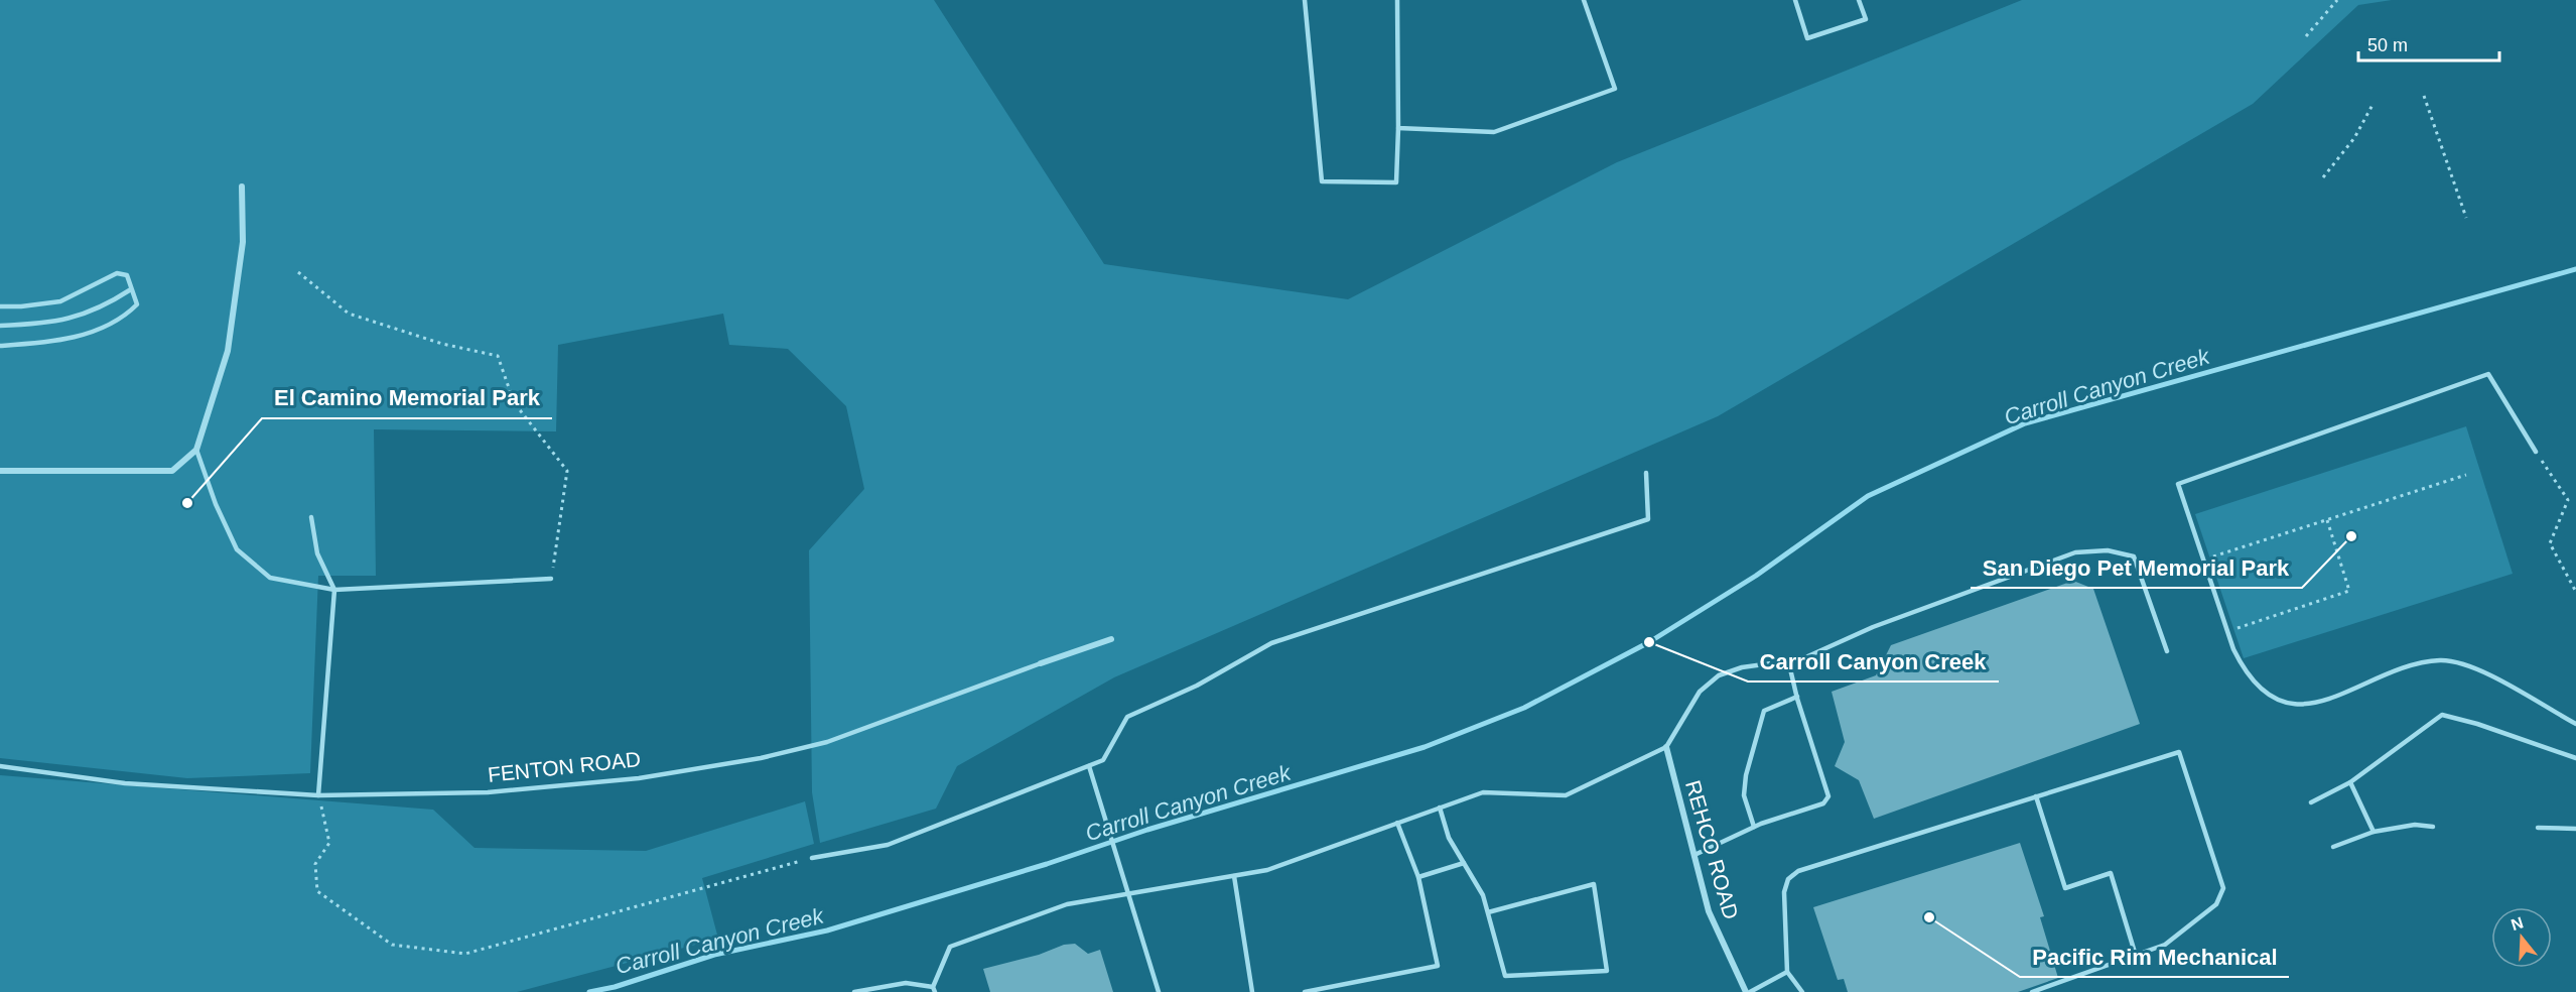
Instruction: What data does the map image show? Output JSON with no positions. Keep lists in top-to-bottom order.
{
  "streets": {
    "street": ["FENTON ROAD", "REHCO ROAD"]
  },
  "water": ["Carroll Canyon Creek"],
  "places": [
    "El Camino Memorial Park",
    "San Diego Pet Memorial Park",
    "Carroll Canyon Creek",
    "Pacific Rim Mechanical"
  ],
  "scale_bar": "50 m",
  "north": "top"
}
